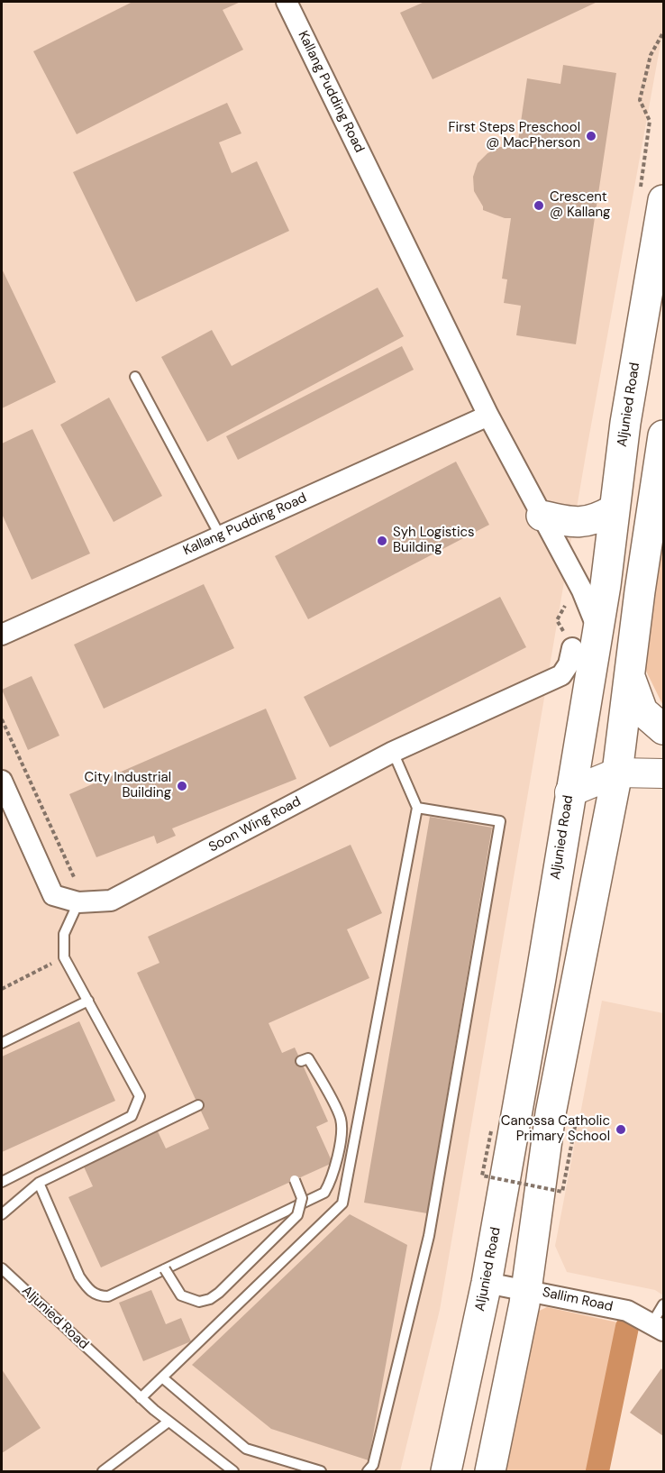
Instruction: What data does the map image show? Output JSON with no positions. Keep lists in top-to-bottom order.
{
  "streets": {
    "main road": ["Aljunied Road"],
    "street": ["Kallang Pudding Road", "Soon Wing Road", "Sallim Road"]
  },
  "crossings": [
    ["Kallang Pudding Road", "Aljunied Road"],
    ["Aljunied Road", "Sallim Road"]
  ],
  "places": [
    "First Steps Preschool @ MacPherson",
    "Crescent @ Kallang",
    "Syh Logistics Building",
    "City Industrial Building",
    "Canossa Catholic Primary School"
  ]
}
